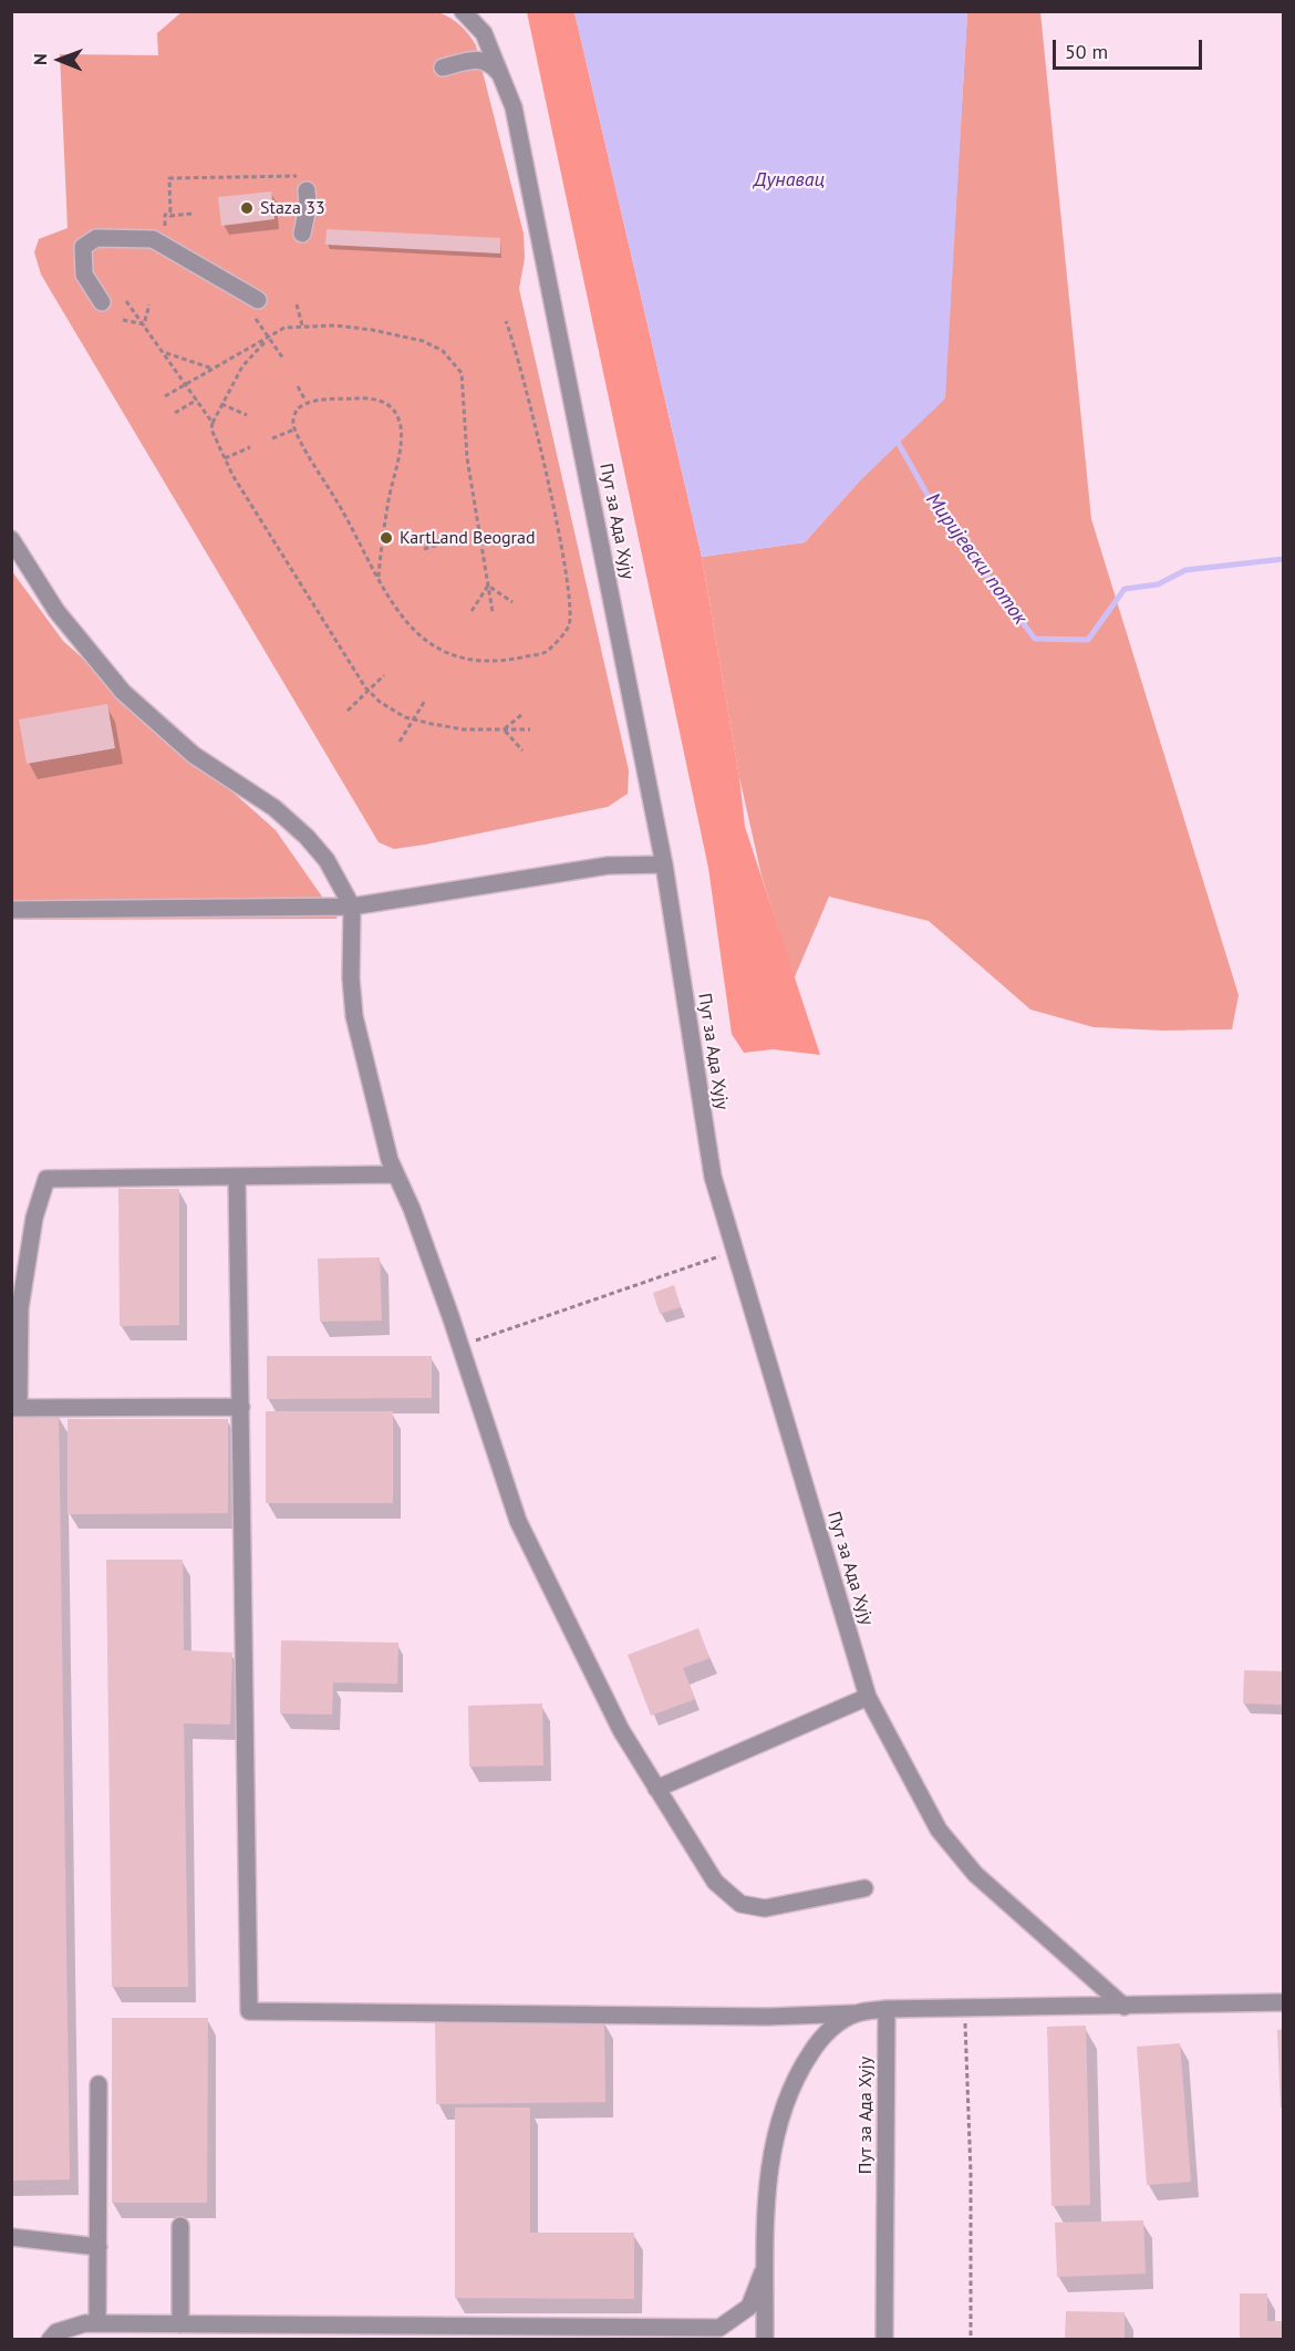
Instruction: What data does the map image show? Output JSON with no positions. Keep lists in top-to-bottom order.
{
  "streets": {
    "lane": ["Пут за Ада Хују"]
  },
  "water": ["Дунавац", "Миријевски поток"],
  "places": ["Staza 33", "KartLand Beograd"],
  "scale_bar": "50 m",
  "north": "left"
}
